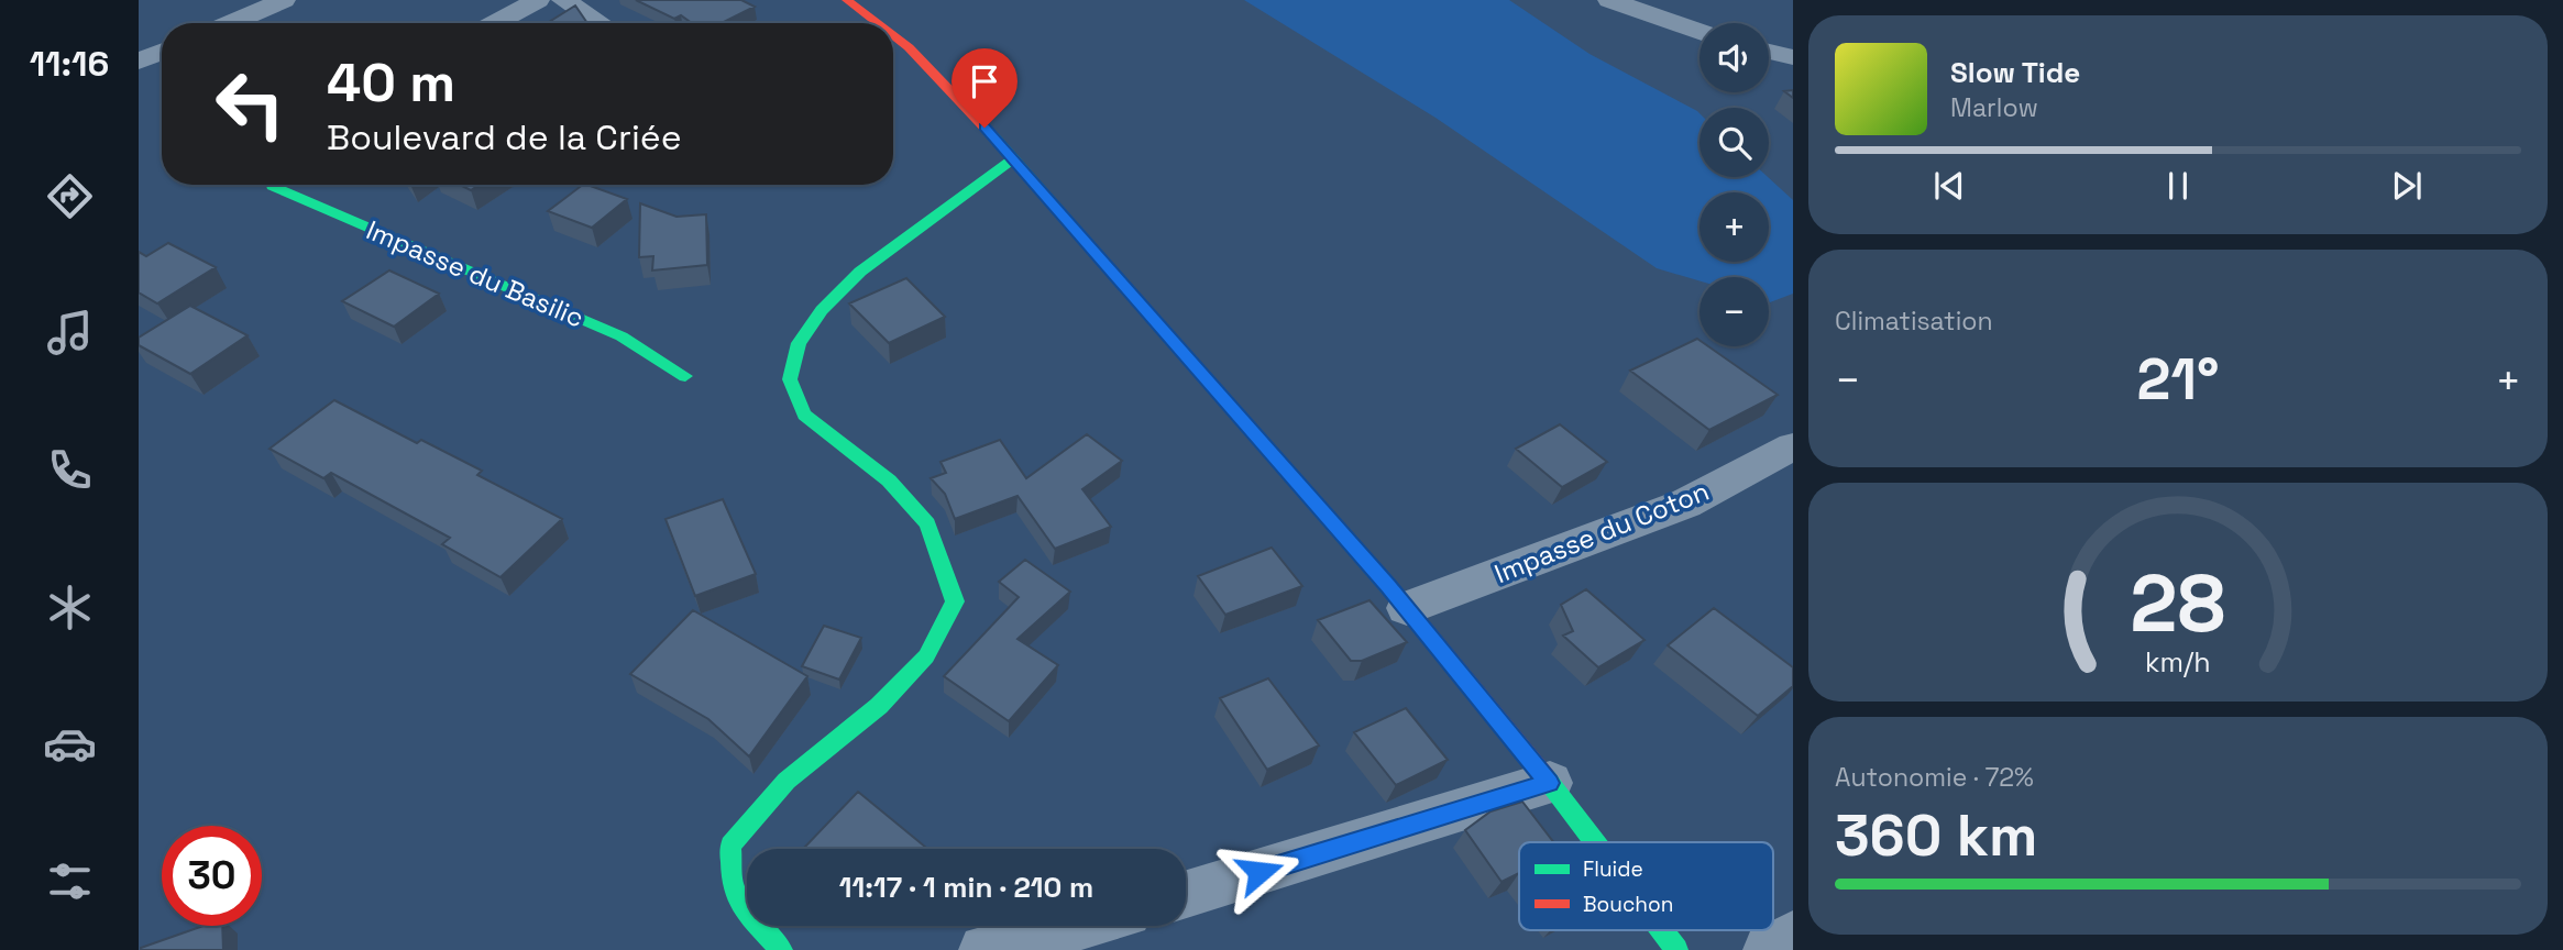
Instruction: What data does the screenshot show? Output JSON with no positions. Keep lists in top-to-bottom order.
{
  "streets": {
    "street": ["Impasse du Basilic", "Impasse du Coton"]
  },
  "legend": ["Fluide", "Bouchon"],
  "page": {
    "tabs": "11:16",
    "map_buttons": ["+", "−"],
    "turn": ["40 m", "Boulevard de la Criée"],
    "song": ["Slow Tide", "Marlow"],
    "tile": [
      "Climatisation",
      ["Autonomie · 72%", "360 km"]
    ],
    "heat": ["−", "21°", "+"],
    "limit": "30",
    "trip": "11:17 · 1 min · 210 m",
    "gauge": ["28", "km/h"]
  }
}
